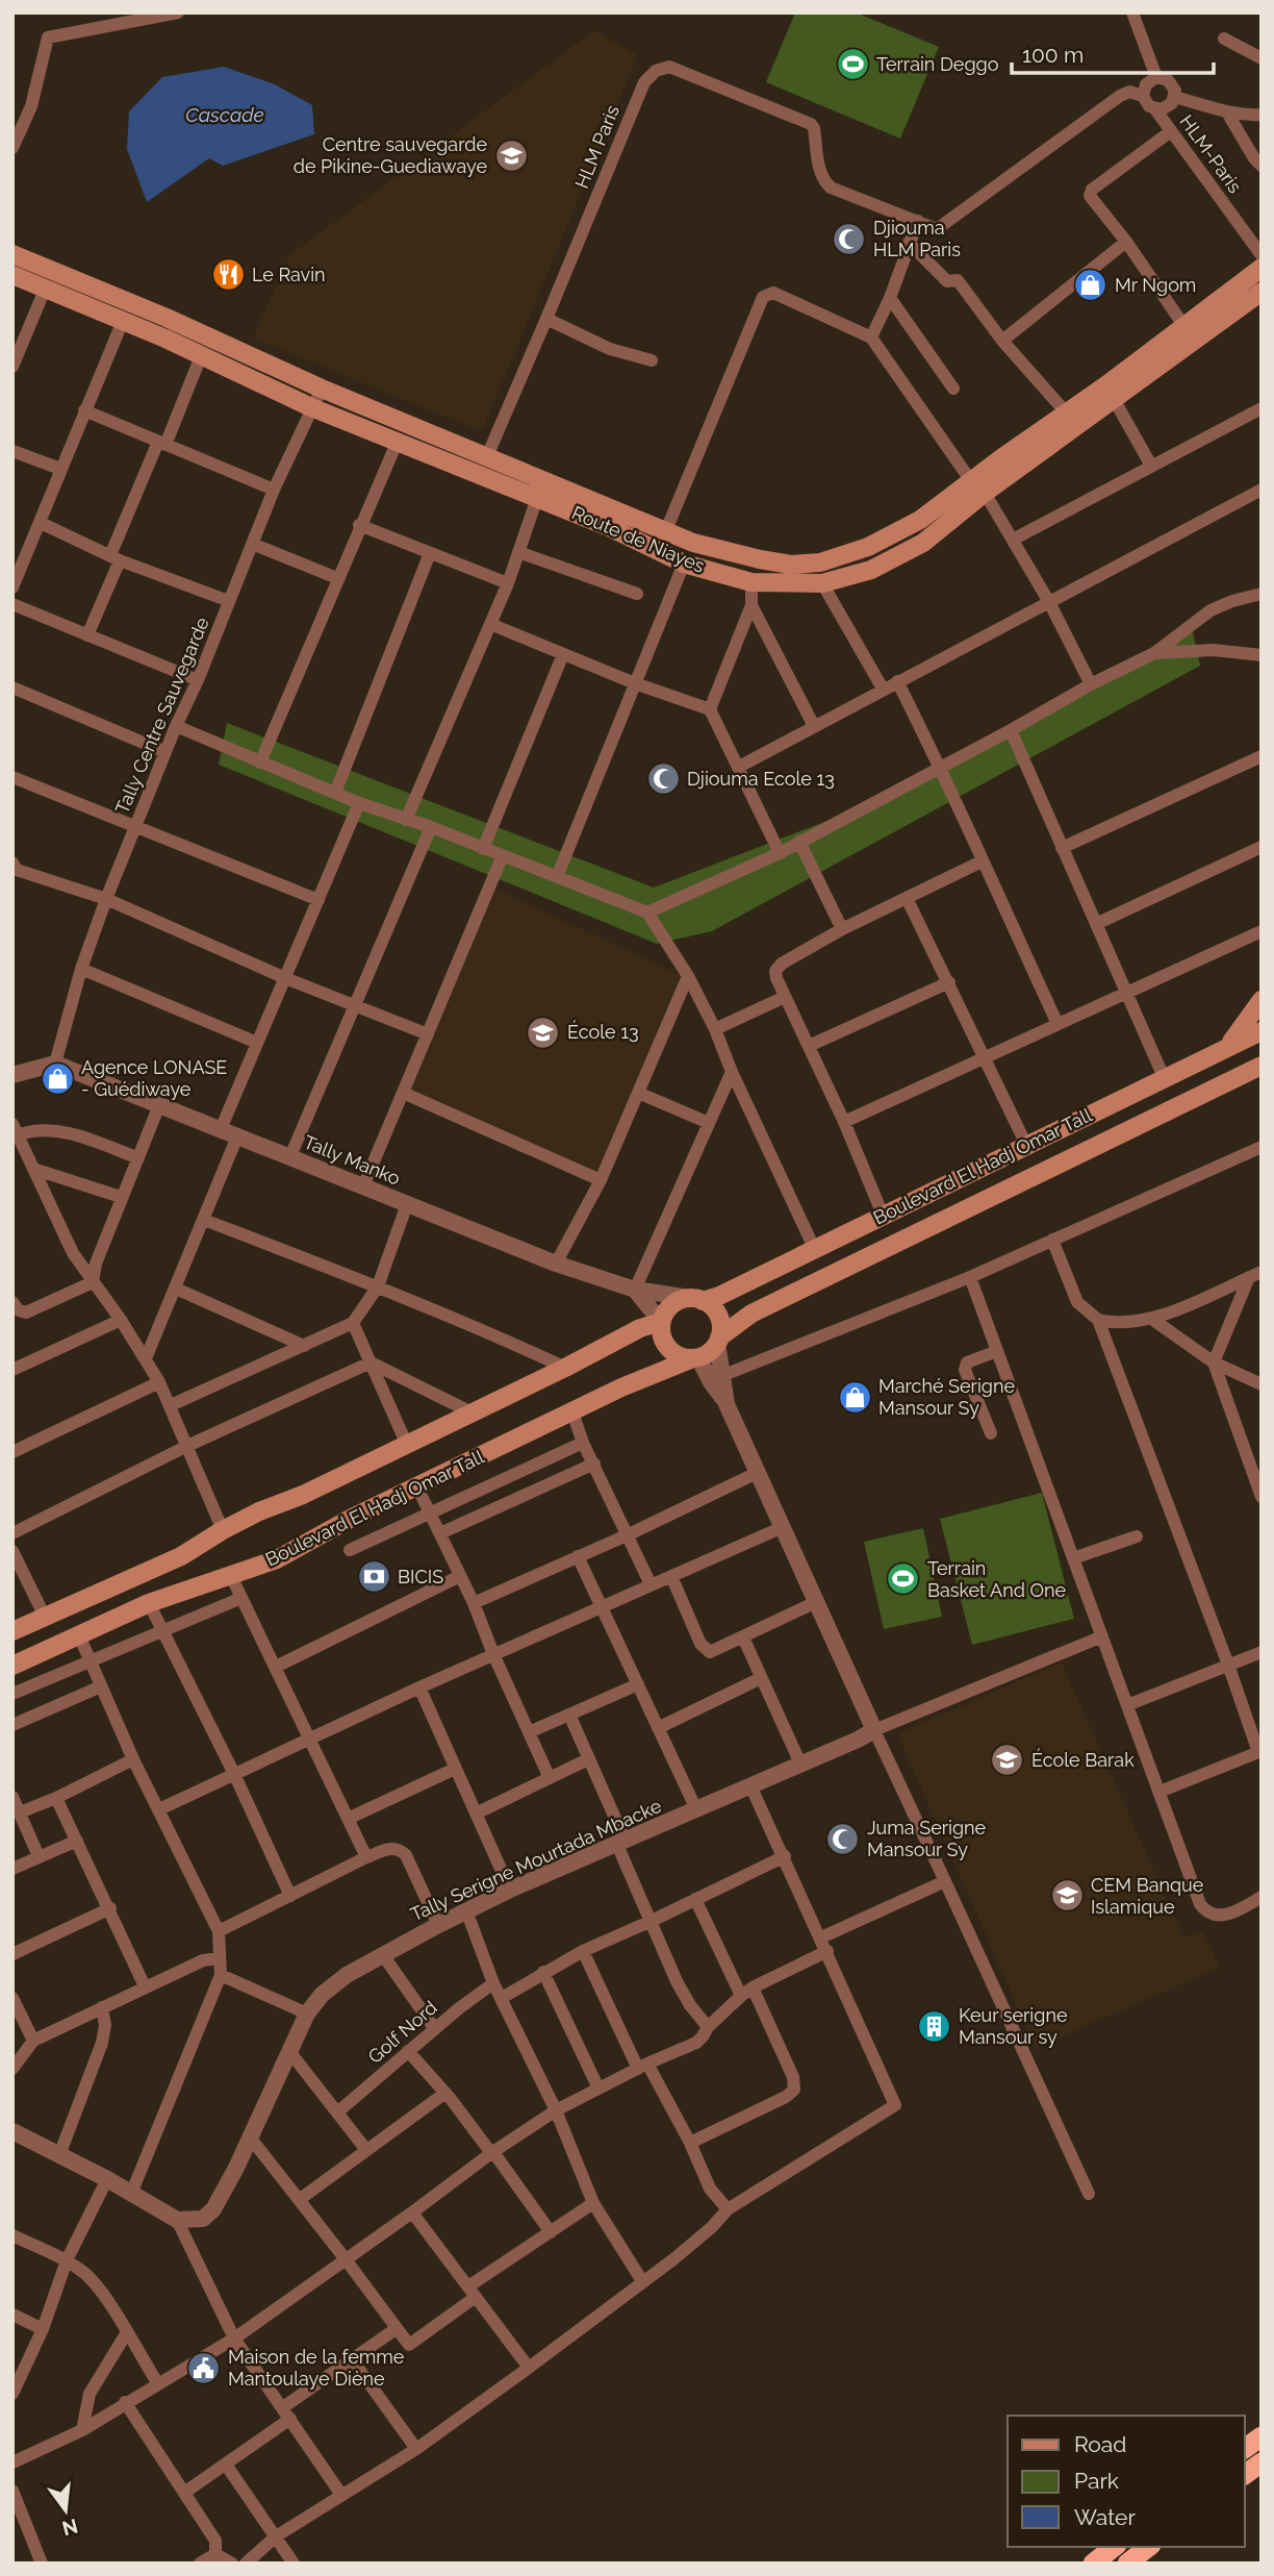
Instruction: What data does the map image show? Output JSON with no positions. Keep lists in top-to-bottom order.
{
  "streets": {
    "main road": ["Route de Niayes", "Boulevard El Hadj Omar Tall"],
    "street": [
      "HLM Paris",
      "HLM-Paris",
      "Tally Centre Sauvegarde",
      "Tally Manko",
      "Tally Serigne Mourtada Mbacke",
      "Golf Nord"
    ]
  },
  "crossings": [
    ["HLM Paris", "Route de Niayes"],
    ["Route de Niayes", "Tally Centre Sauvegarde"],
    ["Tally Centre Sauvegarde", "Tally Manko"],
    ["Tally Manko", "Boulevard El Hadj Omar Tall"]
  ],
  "water": ["Cascade"],
  "places": {
    "sports": ["Terrain Deggo", "Terrain Basket And One"],
    "school or university": [
      "Centre sauvegarde de Pikine-Guediawaye",
      "École 13",
      "École Barak",
      "CEM Banque Islamique"
    ],
    "mosque": ["Djiouma HLM Paris", "Djiouma Ecole 13", "Juma Serigne Mansour Sy"],
    "restaurant": ["Le Ravin"],
    "shop": ["Mr Ngom", "Agence LONASE - Guédiwaye", "Marché Serigne Mansour Sy"],
    "bank": ["BICIS"],
    "building": ["Keur serigne Mansour sy"],
    "public building": ["Maison de la femme Mantoulaye Diène"]
  },
  "legend": ["Road", "Park", "Water"],
  "scale_bar": "100 m",
  "north": "bottom"
}
